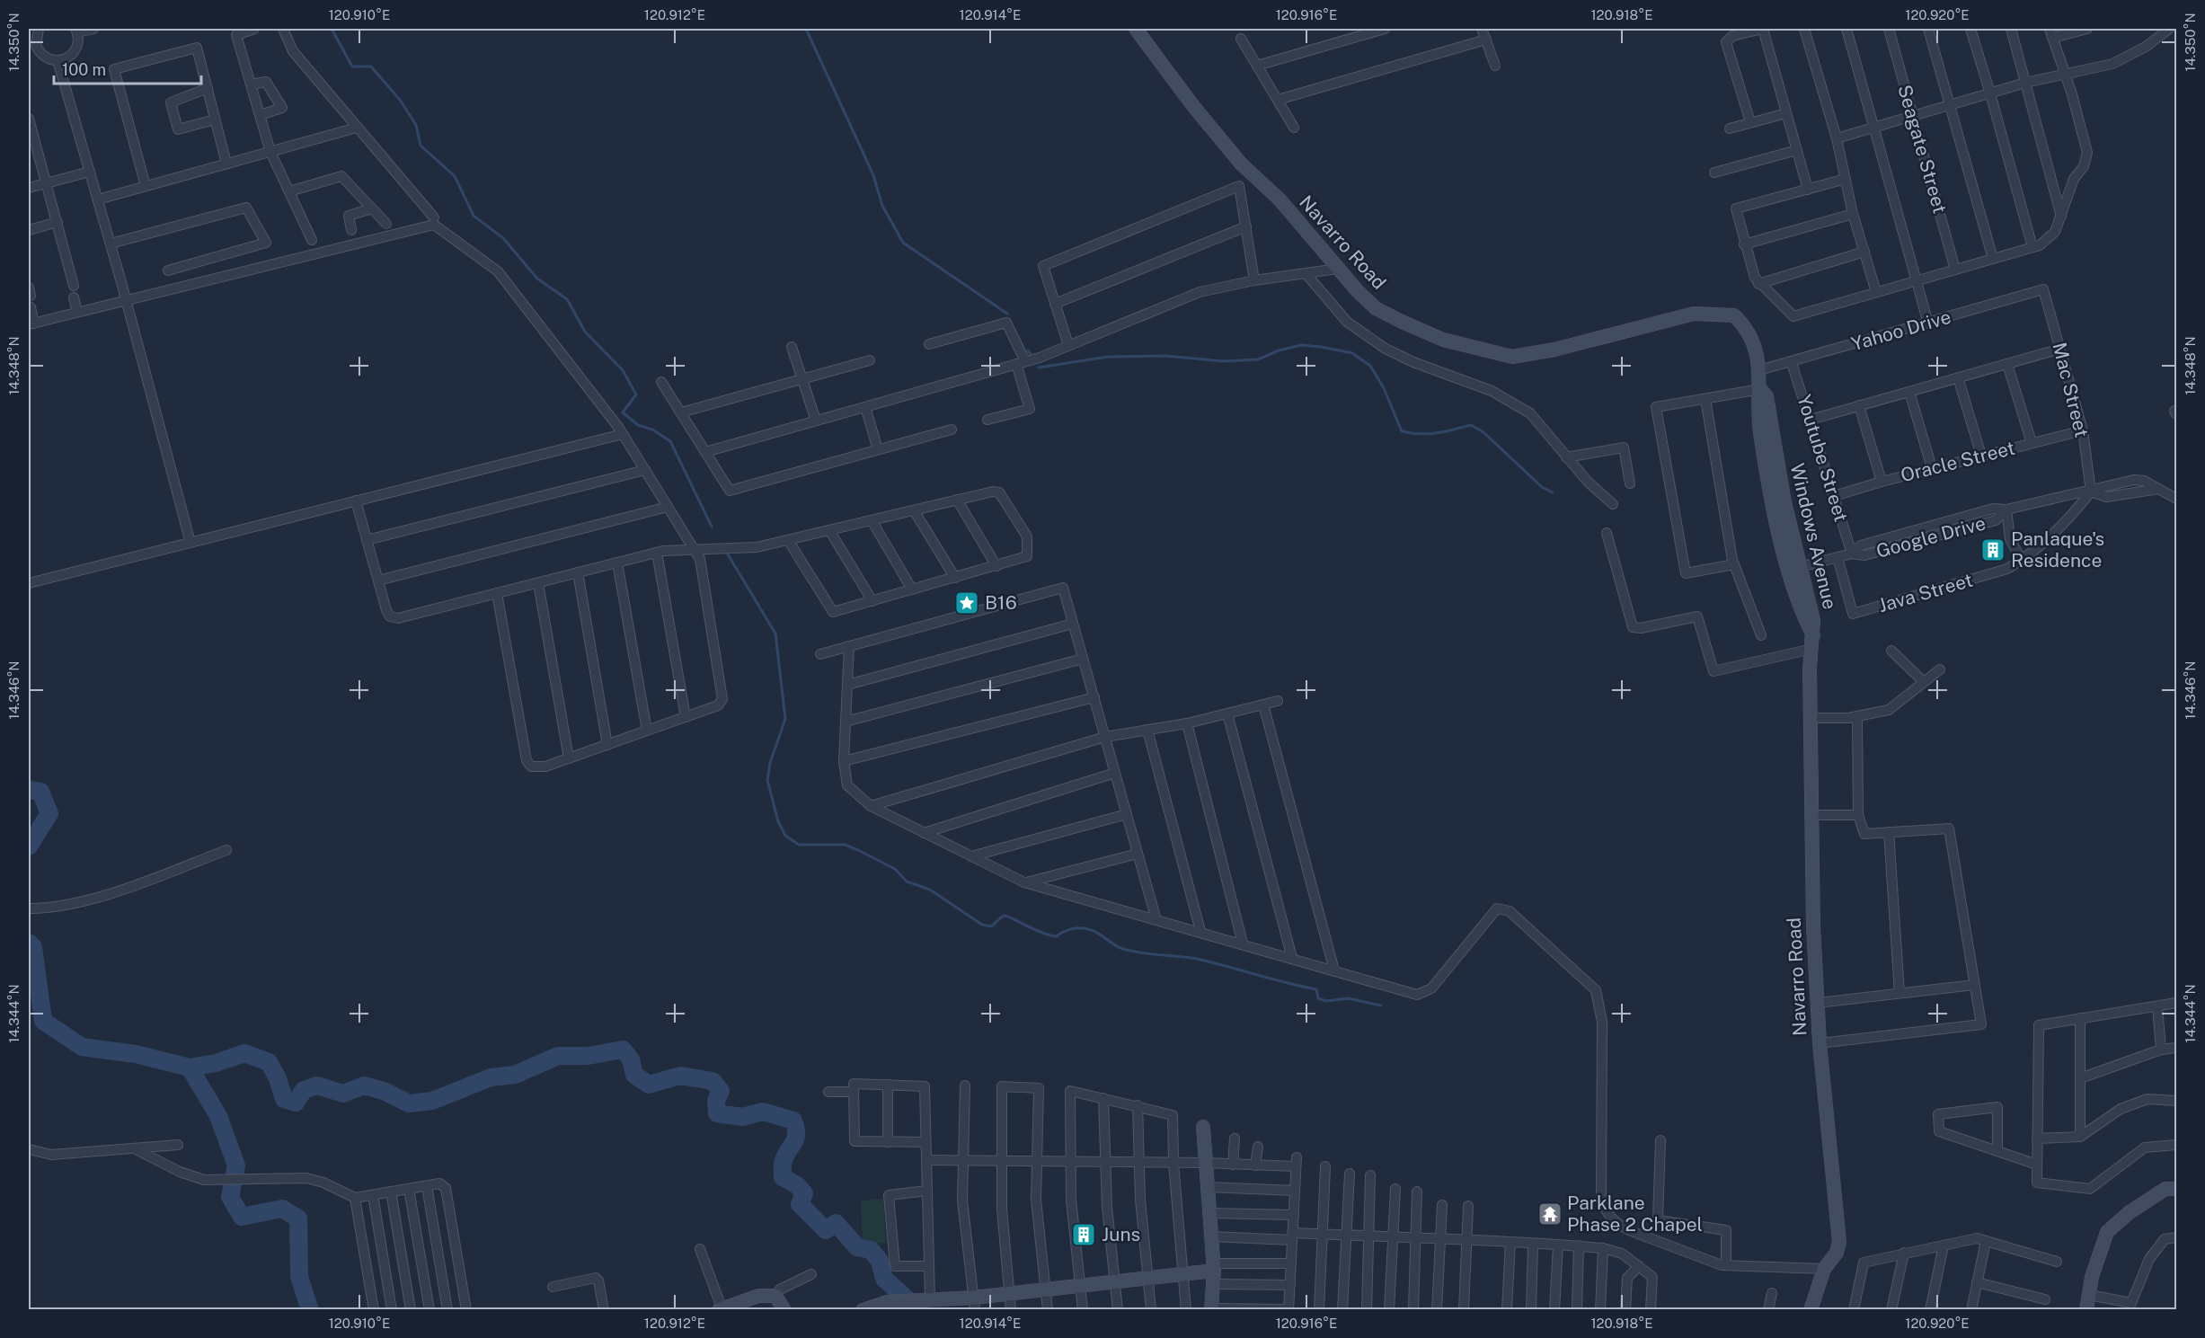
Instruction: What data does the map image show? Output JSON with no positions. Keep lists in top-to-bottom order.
{
  "streets": {
    "street": [
      "Seagate Street",
      "Navarro Road",
      "Yahoo Drive",
      "Mac Street",
      "Youtube Street",
      "Oracle Street",
      "Windows Avenue",
      "Google Drive",
      "Java Street"
    ]
  },
  "crossings": [
    ["Navarro Road", "Yahoo Drive"],
    ["Navarro Road", "Windows Avenue"],
    ["Yahoo Drive", "Mac Street"],
    ["Yahoo Drive", "Youtube Street"],
    ["Mac Street", "Oracle Street"],
    ["Mac Street", "Google Drive"],
    ["Mac Street", "Java Street"],
    ["Youtube Street", "Oracle Street"],
    ["Youtube Street", "Google Drive"],
    ["Windows Avenue", "Google Drive"],
    ["Google Drive", "Java Street"]
  ],
  "places": {
    "building": ["Panlaque's Residence", "Juns"],
    "place": ["B16"],
    "temple": ["Parklane Phase 2 Chapel"]
  },
  "scale_bar": "100 m",
  "coordinates": [
    "120.910°E",
    "120.912°E",
    "120.914°E",
    "120.916°E",
    "120.918°E",
    "120.920°E",
    "14.350°N",
    "14.348°N",
    "14.346°N",
    "14.344°N"
  ]
}
